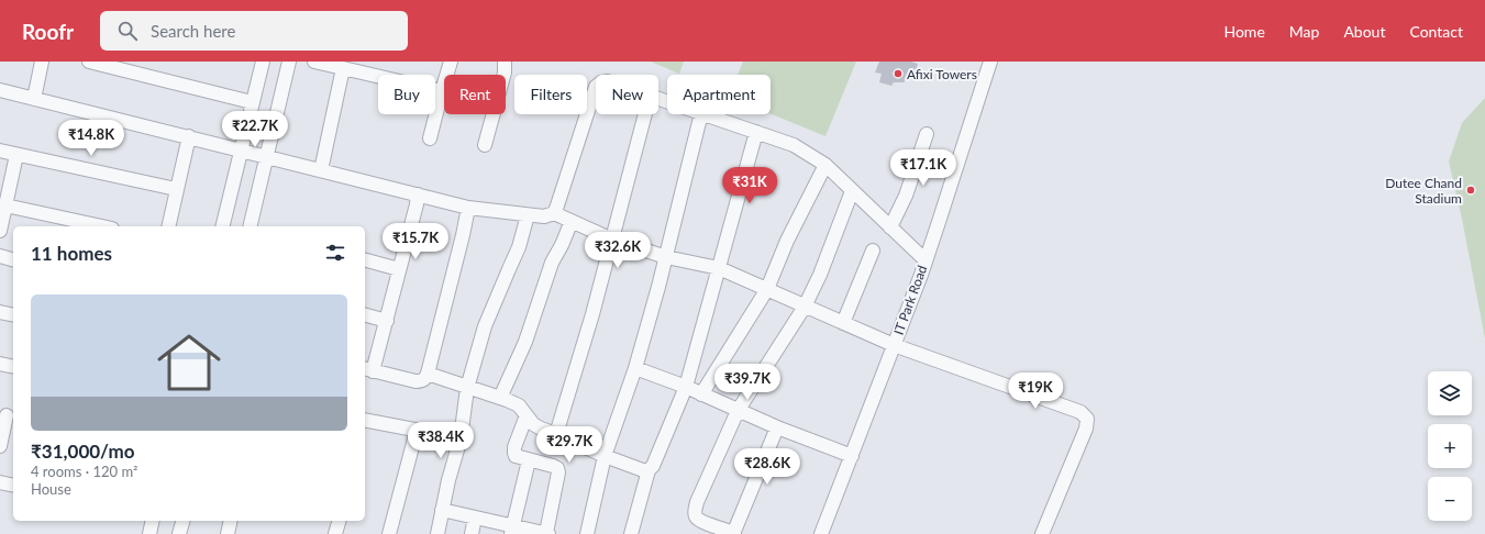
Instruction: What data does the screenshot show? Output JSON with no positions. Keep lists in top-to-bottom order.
{
  "streets": {
    "street": ["IT Park Road"]
  },
  "places": ["Afixi Towers", "Dutee Chand Stadium"],
  "page": {
    "header": "Roofr",
    "search": "Search here",
    "nav": [
      "Home",
      "Map",
      "About",
      "Contact"
    ],
    "chip": [
      "Buy",
      "Rent",
      "Filters",
      "New",
      "Apartment"
    ],
    "price": [
      "₹22.7K",
      "₹14.8K",
      "₹17.1K",
      "₹31K",
      "₹15.7K",
      "₹32.6K",
      "₹39.7K",
      "₹19K",
      "₹38.4K",
      "₹29.7K",
      "₹28.6K"
    ],
    "heading": "11 homes",
    "list": [
      {
        "name": "₹31,000/mo",
        "note": "4 rooms · 120 m² · House"
      }
    ],
    "map_buttons": ["+", "−"]
  }
}
